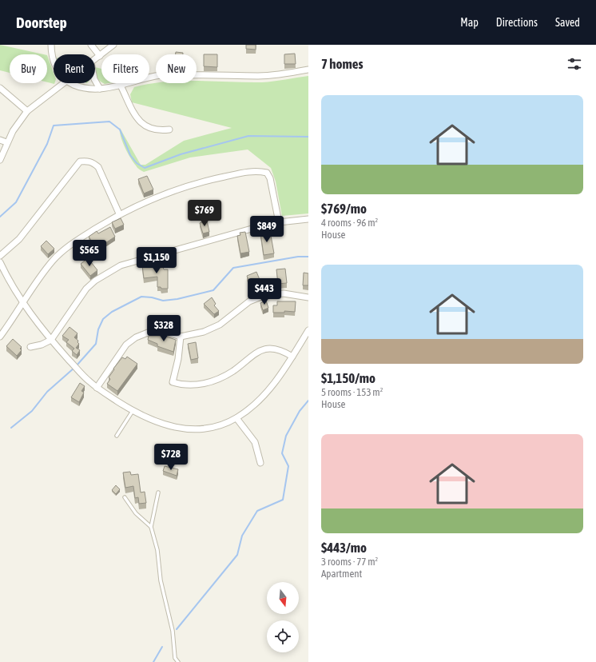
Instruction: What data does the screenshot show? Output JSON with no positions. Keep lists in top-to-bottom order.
{
  "north": "bottom",
  "page": {
    "header": "Doorstep",
    "nav": ["Map", "Directions", "Saved"],
    "heading": "7 homes",
    "chip": [
      "Buy",
      "Rent",
      "Filters",
      "New"
    ],
    "list": [
      {
        "name": "$769/mo",
        "note": "4 rooms · 96 m² · House"
      },
      {
        "name": "$1,150/mo",
        "note": "5 rooms · 153 m² · House"
      },
      {
        "name": "$443/mo",
        "note": "3 rooms · 77 m² · Apartment"
      }
    ],
    "price": [
      "$769",
      "$849",
      "$565",
      "$1,150",
      "$443",
      "$328",
      "$728"
    ]
  }
}
